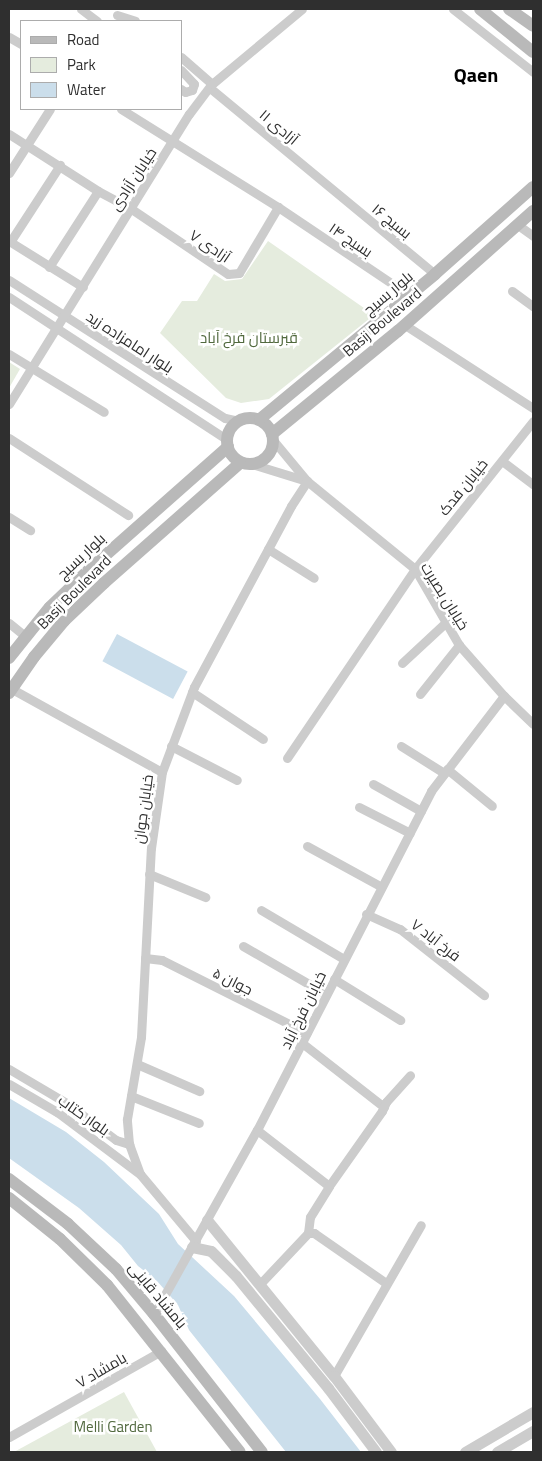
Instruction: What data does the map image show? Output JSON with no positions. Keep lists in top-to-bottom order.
{
  "streets": {
    "main road": ["بلوار بسیج", "Basij Boulevard", "بامشاد قاینی"],
    "street": [
      "آزادی ۱۱",
      "خیابان آزادی",
      "بسیج ۱۶",
      "بسیج ۱۴",
      "آزادی ۷",
      "بلوار امامزاده زید",
      "خیابان فدک",
      "خیابان بصیرت",
      "خیابان جوان",
      "فرخ آباد ۷",
      "جوان ۵",
      "خیابان فرخ آباد",
      "بلوار کتاب",
      "بامشاد ۷"
    ]
  },
  "crossings": [
    ["آزادی ۱۱", "خیابان آزادی"],
    ["آزادی ۱۱", "بسیج ۱۶"],
    ["خیابان آزادی", "بسیج ۱۴"],
    ["خیابان آزادی", "آزادی ۷"],
    ["خیابان آزادی", "بلوار امامزاده زید"],
    ["بسیج ۱۶", "بلوار بسیج"],
    ["بسیج ۱۴", "آزادی ۷"],
    ["بسیج ۱۴", "بلوار بسیج"],
    ["بلوار بسیج", "Basij Boulevard"],
    ["بلوار بسیج", "بلوار امامزاده زید"],
    ["Basij Boulevard", "بلوار امامزاده زید"],
    ["خیابان فدک", "خیابان بصیرت"],
    ["خیابان بصیرت", "خیابان جوان"],
    ["خیابان بصیرت", "خیابان فرخ آباد"],
    ["خیابان جوان", "جوان ۵"],
    ["خیابان جوان", "بلوار کتاب"],
    ["فرخ آباد ۷", "خیابان فرخ آباد"],
    ["جوان ۵", "خیابان فرخ آباد"],
    ["خیابان فرخ آباد", "بامشاد قاینی"]
  ],
  "districts": ["Qaen"],
  "parks": ["قبرستان فرخ آباد", "Melli Garden"],
  "legend": ["Road", "Park", "Water"]
}
